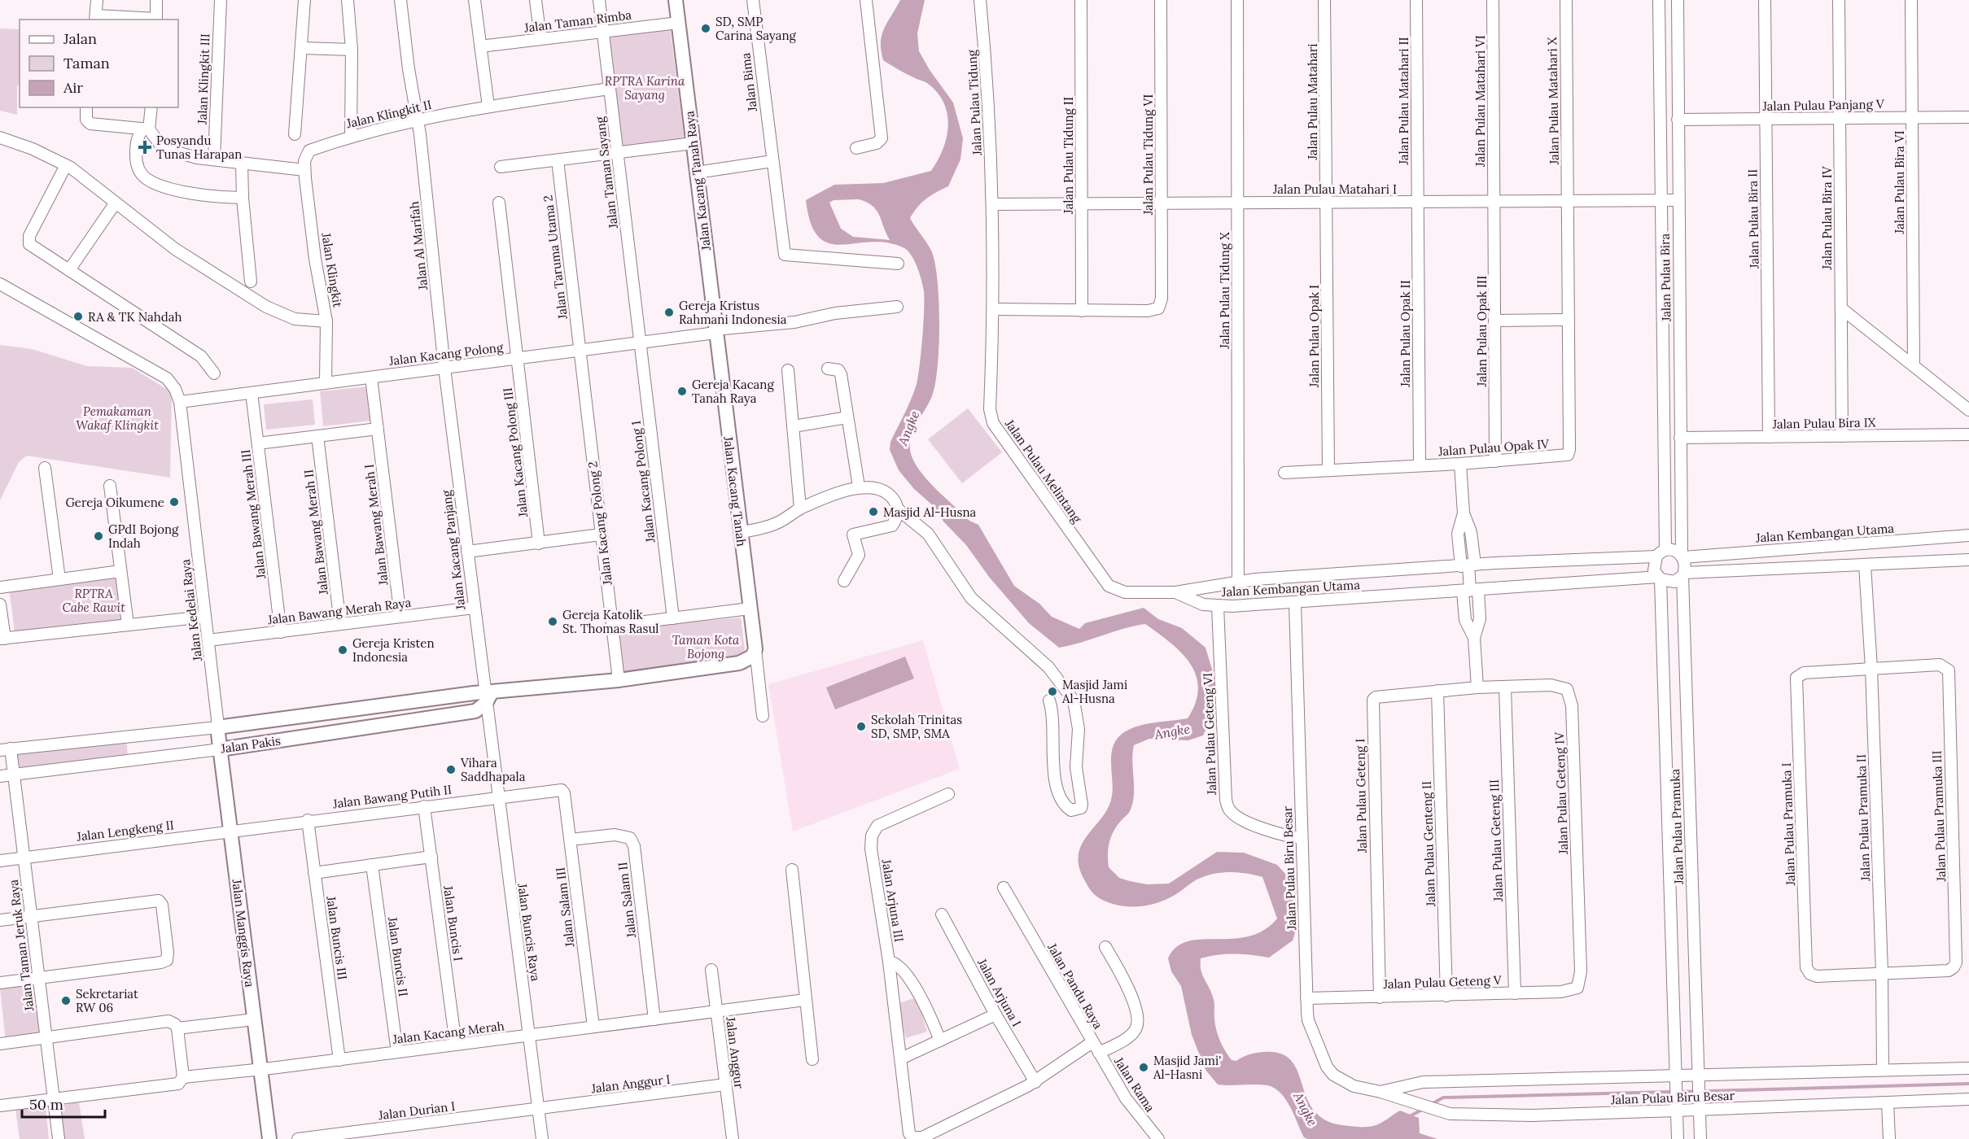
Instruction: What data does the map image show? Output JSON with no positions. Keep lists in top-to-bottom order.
{
  "streets": {
    "street": [
      "Jalan Taman Rimba",
      "Jalan Klingkit III",
      "Jalan Bima",
      "Jalan Pulau Matahari II",
      "Jalan Pulau Matahari VI",
      "Jalan Pulau Matahari X",
      "Jalan Pulau Matahari",
      "Jalan Pulau Tidung",
      "Jalan Pulau Panjang V",
      "Jalan Klingkit II",
      "Jalan Pulau Tidung VI",
      "Jalan Pulau Tidung II",
      "Jalan Taman Sayang",
      "Jalan Kacang Tanah Raya",
      "Jalan Pulau Bira VI",
      "Jalan Pulau Matahari I",
      "Jalan Pulau Bira IV",
      "Jalan Pulau Bira II",
      "Jalan Al Marifah",
      "Jalan Taruma Utama 2",
      "Jalan Klingkit",
      "Jalan Pulau Bira",
      "Jalan Pulau Tidung X",
      "Jalan Pulau Opak III",
      "Jalan Pulau Opak II",
      "Jalan Pulau Opak I",
      "Jalan Kacang Polong",
      "Jalan Pulau Bira IX",
      "Jalan Pulau Opak IV",
      "Jalan Kacang Polong III",
      "Jalan Pulau Melintang",
      "Jalan Kacang Polong 1",
      "Jalan Kacang Tanah",
      "Jalan Bawang Merah III",
      "Jalan Kacang Polong 2",
      "Jalan Bawang Merah I",
      "Jalan Bawang Merah II",
      "Jalan Kembangan Utama",
      "Jalan Kacang Panjang",
      "Jalan Kedelai Raya",
      "Jalan Bawang Merah Raya",
      "Jalan Pulau Geteng VI",
      "Jalan Pakis",
      "Jalan Pulau Geteng IV",
      "Jalan Pulau Geteng I",
      "Jalan Bawang Putih II",
      "Jalan Pulau Pramuka III",
      "Jalan Pulau Pramuka II",
      "Jalan Pulau Pramuka I",
      "Jalan Pulau Pramuka",
      "Jalan Lengkeng II",
      "Jalan Pulau Geteng III",
      "Jalan Pulau Genteng II",
      "Jalan Pulau Biru Besar",
      "Jalan Salam II",
      "Jalan Arjuna III",
      "Jalan Salam III",
      "Jalan Buncis I",
      "Jalan Buncis Raya",
      "Jalan Manggis Raya",
      "Jalan Buncis III",
      "Jalan Taman Jeruk Raya",
      "Jalan Buncis II",
      "Jalan Pulau Geteng V",
      "Jalan Pandu Raya",
      "Jalan Arjuna I",
      "Jalan Kacang Merah",
      "Jalan Anggur",
      "Jalan Anggur I",
      "Jalan Rama",
      "Jalan Durian I"
    ]
  },
  "crossings": [
    ["Jalan Taman Rimba", "Jalan Taman Sayang"],
    ["Jalan Taman Rimba", "Jalan Kacang Tanah Raya"],
    ["Jalan Pulau Matahari II", "Jalan Pulau Matahari I"],
    ["Jalan Pulau Matahari II", "Jalan Pulau Opak II"],
    ["Jalan Pulau Matahari VI", "Jalan Pulau Matahari I"],
    ["Jalan Pulau Matahari VI", "Jalan Pulau Opak III"],
    ["Jalan Pulau Matahari X", "Jalan Pulau Matahari I"],
    ["Jalan Pulau Matahari X", "Jalan Pulau Opak IV"],
    ["Jalan Pulau Matahari", "Jalan Pulau Matahari I"],
    ["Jalan Pulau Matahari", "Jalan Pulau Opak I"],
    ["Jalan Pulau Tidung", "Jalan Pulau Matahari I"],
    ["Jalan Pulau Tidung", "Jalan Pulau Melintang"],
    ["Jalan Pulau Panjang V", "Jalan Pulau Bira VI"],
    ["Jalan Pulau Panjang V", "Jalan Pulau Bira IV"],
    ["Jalan Pulau Panjang V", "Jalan Pulau Bira II"],
    ["Jalan Pulau Panjang V", "Jalan Pulau Bira"],
    ["Jalan Klingkit II", "Jalan Taman Sayang"],
    ["Jalan Klingkit II", "Jalan Al Marifah"],
    ["Jalan Klingkit II", "Jalan Klingkit"],
    ["Jalan Pulau Tidung VI", "Jalan Pulau Tidung II"],
    ["Jalan Pulau Tidung VI", "Jalan Pulau Matahari I"],
    ["Jalan Pulau Tidung II", "Jalan Pulau Matahari I"],
    ["Jalan Taman Sayang", "Jalan Kacang Polong"],
    ["Jalan Taman Sayang", "Jalan Kacang Polong 1"],
    ["Jalan Kacang Tanah Raya", "Jalan Kacang Polong"],
    ["Jalan Kacang Tanah Raya", "Jalan Kacang Tanah"],
    ["Jalan Pulau Matahari I", "Jalan Pulau Bira"],
    ["Jalan Pulau Matahari I", "Jalan Pulau Tidung X"],
    ["Jalan Pulau Matahari I", "Jalan Pulau Opak III"],
    ["Jalan Pulau Matahari I", "Jalan Pulau Opak II"],
    ["Jalan Pulau Matahari I", "Jalan Pulau Opak I"],
    ["Jalan Pulau Matahari I", "Jalan Pulau Opak IV"],
    ["Jalan Pulau Matahari I", "Jalan Pulau Melintang"],
    ["Jalan Pulau Bira IV", "Jalan Pulau Bira IX"],
    ["Jalan Pulau Bira II", "Jalan Pulau Bira IX"],
    ["Jalan Al Marifah", "Jalan Kacang Polong"],
    ["Jalan Al Marifah", "Jalan Kacang Panjang"],
    ["Jalan Taruma Utama 2", "Jalan Kacang Polong"],
    ["Jalan Taruma Utama 2", "Jalan Kacang Polong 2"],
    ["Jalan Klingkit", "Jalan Kacang Polong"],
    ["Jalan Pulau Bira", "Jalan Pulau Bira IX"],
    ["Jalan Pulau Bira", "Jalan Kembangan Utama"],
    ["Jalan Pulau Bira", "Jalan Pulau Pramuka"],
    ["Jalan Pulau Tidung X", "Jalan Kembangan Utama"],
    ["Jalan Pulau Opak III", "Jalan Pulau Opak IV"],
    ["Jalan Pulau Opak II", "Jalan Pulau Opak IV"],
    ["Jalan Pulau Opak I", "Jalan Pulau Opak IV"],
    ["Jalan Kacang Polong", "Jalan Kacang Polong III"],
    ["Jalan Kacang Polong", "Jalan Kacang Polong 1"],
    ["Jalan Kacang Polong", "Jalan Kacang Tanah"],
    ["Jalan Kacang Polong", "Jalan Bawang Merah III"],
    ["Jalan Kacang Polong", "Jalan Kacang Polong 2"],
    ["Jalan Kacang Polong", "Jalan Bawang Merah I"],
    ["Jalan Kacang Polong", "Jalan Kacang Panjang"],
    ["Jalan Kacang Polong", "Jalan Kedelai Raya"],
    ["Jalan Pulau Melintang", "Jalan Kembangan Utama"],
    ["Jalan Bawang Merah III", "Jalan Bawang Merah Raya"],
    ["Jalan Kacang Polong 2", "Jalan Pakis"],
    ["Jalan Bawang Merah I", "Jalan Bawang Merah Raya"],
    ["Jalan Bawang Merah II", "Jalan Bawang Merah Raya"],
    ["Jalan Kembangan Utama", "Jalan Pulau Geteng VI"],
    ["Jalan Kembangan Utama", "Jalan Pulau Pramuka"],
    ["Jalan Kembangan Utama", "Jalan Pulau Biru Besar"],
    ["Jalan Kacang Panjang", "Jalan Bawang Merah Raya"],
    ["Jalan Kacang Panjang", "Jalan Pakis"],
    ["Jalan Kacang Panjang", "Jalan Buncis Raya"],
    ["Jalan Kedelai Raya", "Jalan Bawang Merah Raya"],
    ["Jalan Kedelai Raya", "Jalan Pakis"],
    ["Jalan Kedelai Raya", "Jalan Manggis Raya"],
    ["Jalan Pulau Geteng VI", "Jalan Pulau Biru Besar"],
    ["Jalan Pakis", "Jalan Manggis Raya"],
    ["Jalan Pakis", "Jalan Taman Jeruk Raya"],
    ["Jalan Pulau Geteng IV", "Jalan Pulau Geteng I"],
    ["Jalan Pulau Geteng IV", "Jalan Pulau Geteng III"],
    ["Jalan Pulau Geteng IV", "Jalan Pulau Geteng V"],
    ["Jalan Pulau Geteng I", "Jalan Pulau Genteng II"],
    ["Jalan Pulau Geteng I", "Jalan Pulau Geteng V"],
    ["Jalan Bawang Putih II", "Jalan Lengkeng II"],
    ["Jalan Bawang Putih II", "Jalan Salam III"],
    ["Jalan Bawang Putih II", "Jalan Buncis I"],
    ["Jalan Bawang Putih II", "Jalan Buncis Raya"],
    ["Jalan Bawang Putih II", "Jalan Manggis Raya"],
    ["Jalan Bawang Putih II", "Jalan Buncis III"],
    ["Jalan Pulau Pramuka III", "Jalan Pulau Pramuka II"],
    ["Jalan Pulau Pramuka III", "Jalan Pulau Pramuka I"],
    ["Jalan Pulau Pramuka II", "Jalan Pulau Pramuka I"],
    ["Jalan Pulau Pramuka II", "Jalan Pulau Biru Besar"],
    ["Jalan Pulau Pramuka", "Jalan Pulau Biru Besar"],
    ["Jalan Lengkeng II", "Jalan Manggis Raya"],
    ["Jalan Lengkeng II", "Jalan Taman Jeruk Raya"],
    ["Jalan Pulau Geteng III", "Jalan Pulau Geteng V"],
    ["Jalan Pulau Genteng II", "Jalan Pulau Geteng V"],
    ["Jalan Pulau Biru Besar", "Jalan Pulau Geteng V"],
    ["Jalan Salam II", "Jalan Salam III"],
    ["Jalan Salam II", "Jalan Kacang Merah"],
    ["Jalan Arjuna III", "Jalan Pandu Raya"],
    ["Jalan Salam III", "Jalan Kacang Merah"],
    ["Jalan Buncis I", "Jalan Kacang Merah"],
    ["Jalan Buncis Raya", "Jalan Kacang Merah"],
    ["Jalan Buncis Raya", "Jalan Anggur I"],
    ["Jalan Buncis Raya", "Jalan Durian I"],
    ["Jalan Manggis Raya", "Jalan Kacang Merah"],
    ["Jalan Buncis III", "Jalan Kacang Merah"],
    ["Jalan Taman Jeruk Raya", "Jalan Kacang Merah"],
    ["Jalan Buncis II", "Jalan Kacang Merah"],
    ["Jalan Pandu Raya", "Jalan Arjuna I"],
    ["Jalan Pandu Raya", "Jalan Rama"],
    ["Jalan Kacang Merah", "Jalan Anggur"],
    ["Jalan Anggur", "Jalan Anggur I"],
    ["Jalan Anggur I", "Jalan Durian I"]
  ],
  "water": ["Angke"],
  "parks": [
    "RPTRA Karina Sayang",
    "Pemakaman Wakaf Klingkit",
    "RPTRA Cabe Rawit",
    "Taman Kota Bojong"
  ],
  "places": {
    "other": [
      "SD, SMP Carina Sayang",
      "Gereja Kristus Rahmani Indonesia",
      "RA & TK Nahdah",
      "Gereja Kacang Tanah Raya",
      "Gereja Oikumene",
      "Masjid Al-Husna",
      "GPdI Bojong Indah",
      "Gereja Katolik St. Thomas Rasul",
      "Gereja Kristen Indonesia",
      "Masjid Jami Al-Husna",
      "Sekolah Trinitas SD, SMP, SMA",
      "Vihara Saddhapala",
      "Sekretariat RW 06",
      "Masjid Jami' Al-Hasni"
    ],
    "health": ["Posyandu Tunas Harapan"]
  },
  "legend": ["Jalan", "Taman", "Air"],
  "scale_bar": "50 m"
}
